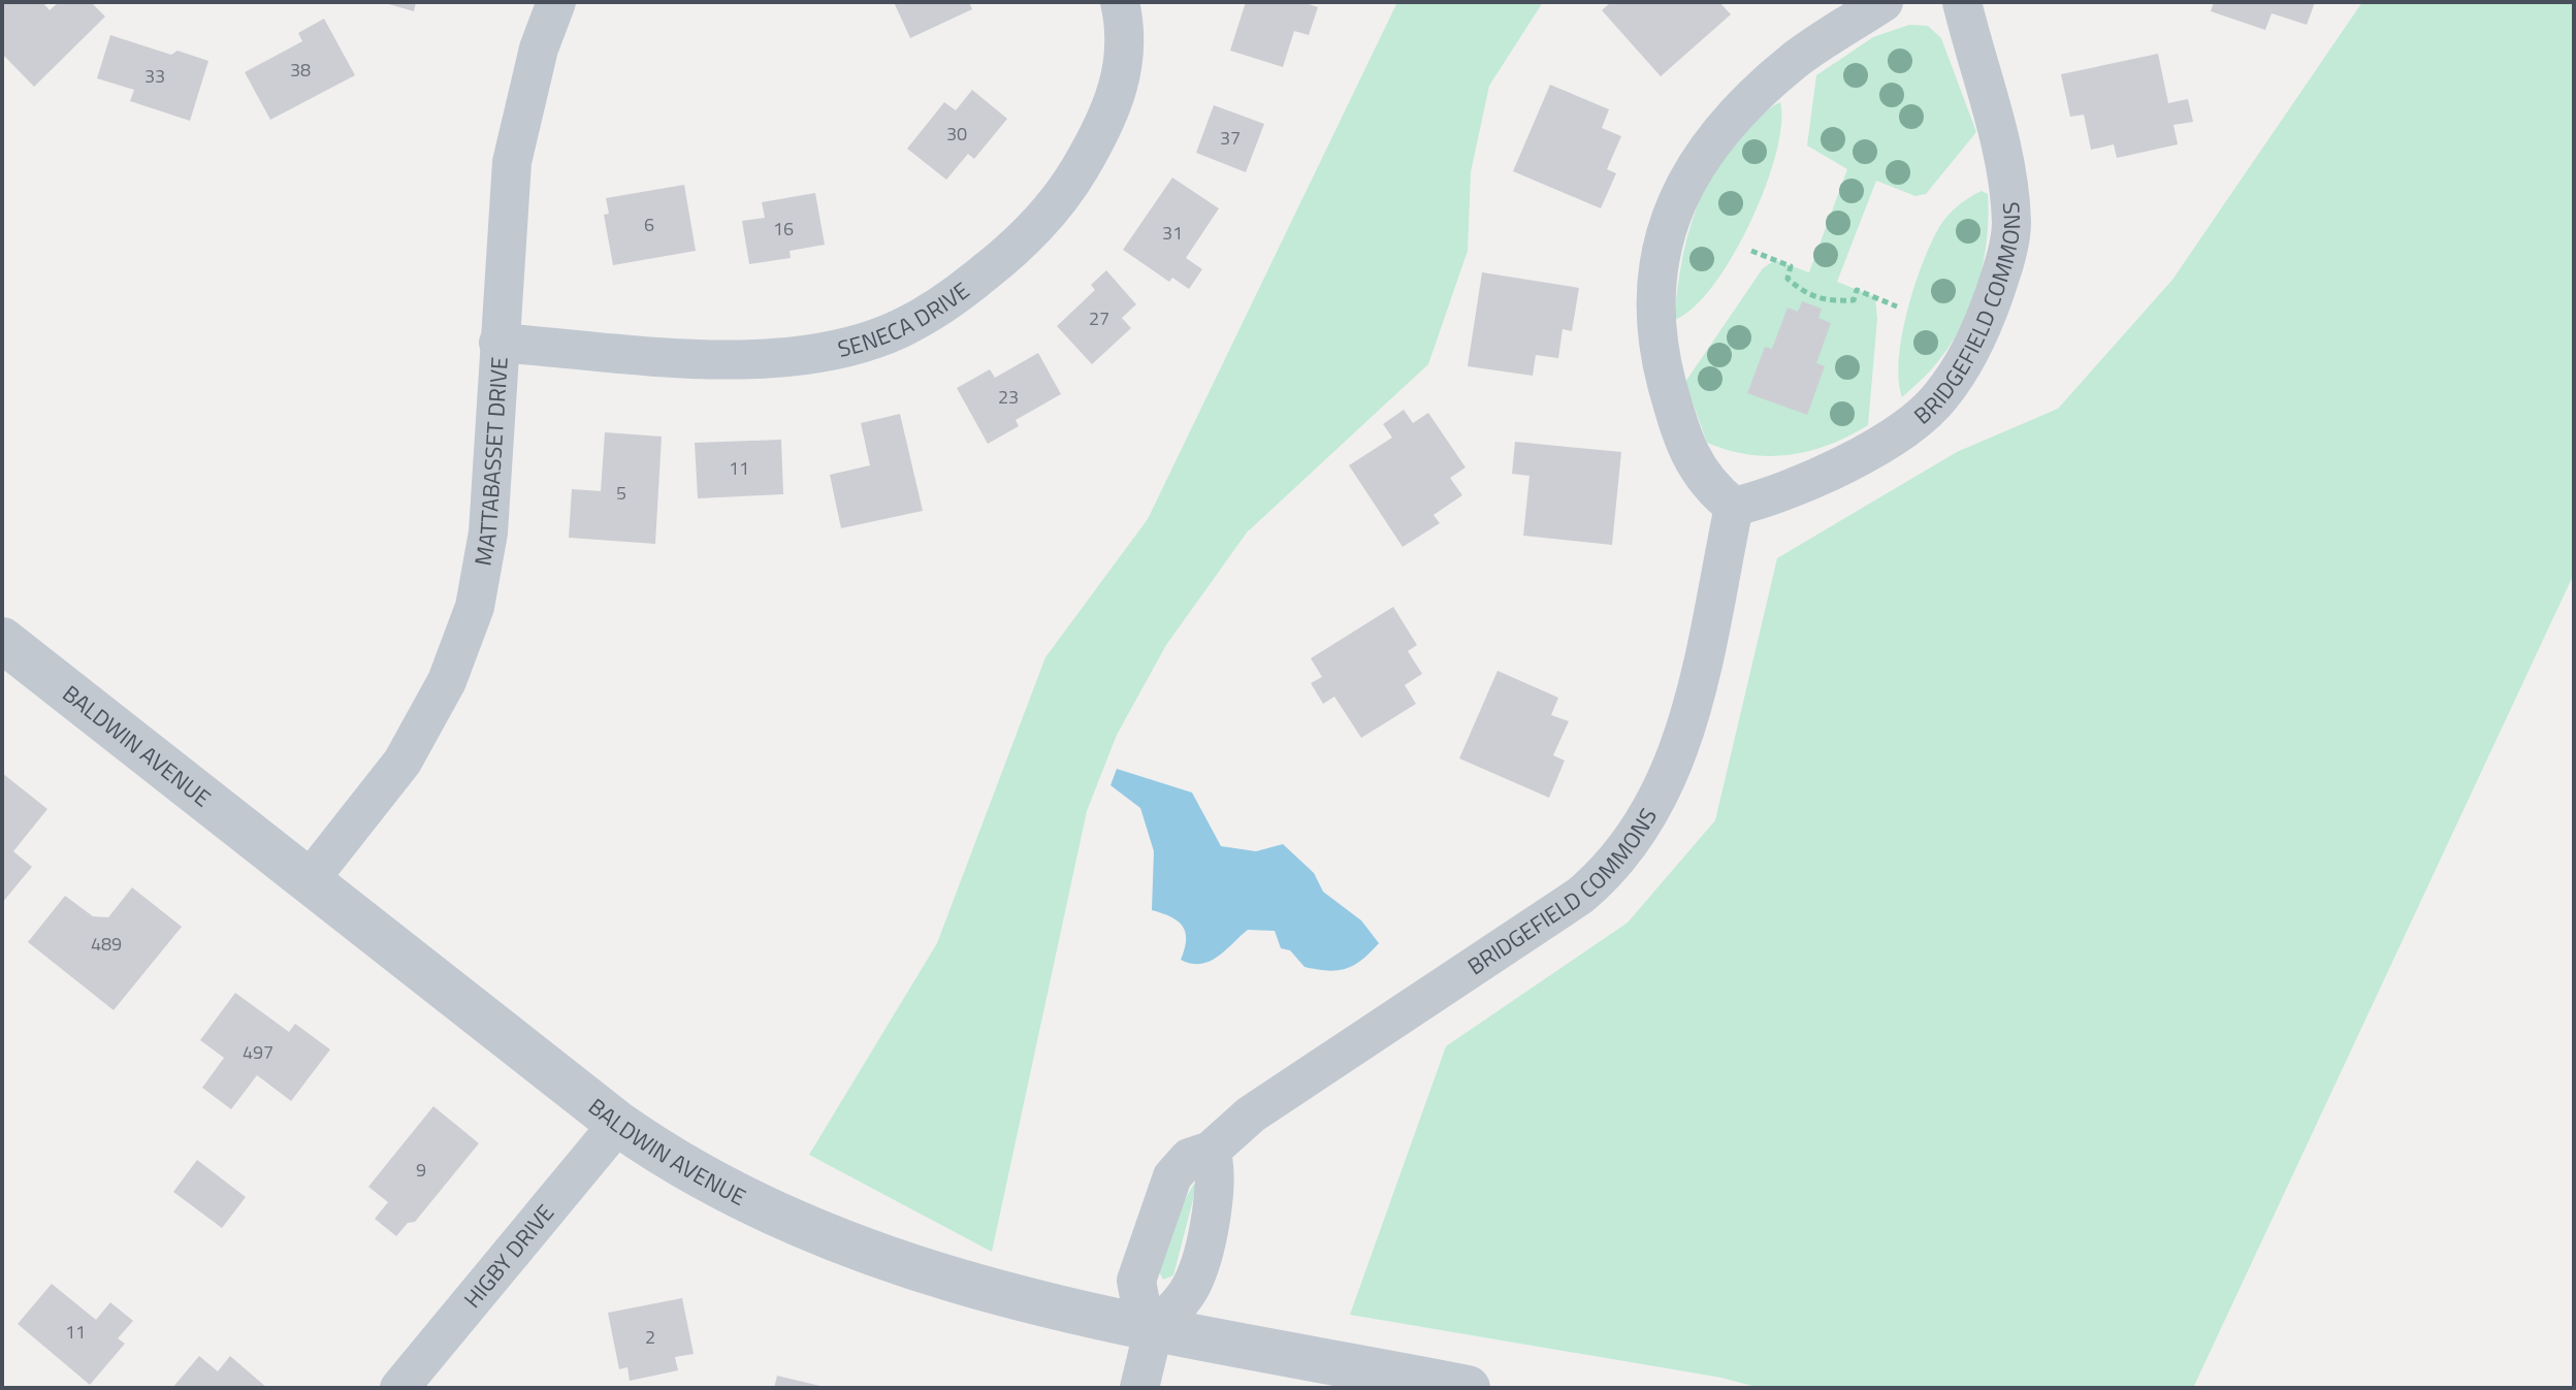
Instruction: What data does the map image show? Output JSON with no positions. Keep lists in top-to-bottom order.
{
  "streets": {
    "street": [
      "BRIDGEFIELD COMMONS",
      "SENECA DRIVE",
      "MATTABASSET DRIVE",
      "BALDWIN AVENUE",
      "HIGBY DRIVE"
    ]
  },
  "crossings": [
    ["BRIDGEFIELD COMMONS", "BALDWIN AVENUE"],
    ["SENECA DRIVE", "MATTABASSET DRIVE"],
    ["MATTABASSET DRIVE", "BALDWIN AVENUE"],
    ["BALDWIN AVENUE", "HIGBY DRIVE"]
  ],
  "house_numbers": [
    "38",
    "33",
    "30",
    "37",
    "6",
    "16",
    "31",
    "27",
    "23",
    "11",
    "5",
    "489",
    "497",
    "9",
    "11",
    "2"
  ]
}
